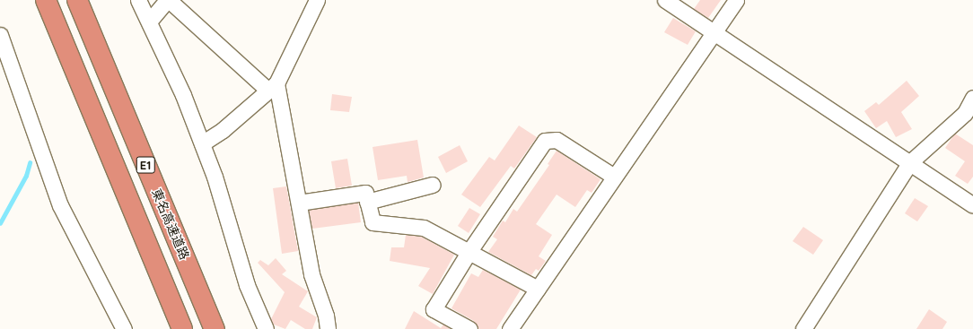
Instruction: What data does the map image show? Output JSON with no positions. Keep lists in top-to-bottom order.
{
  "streets": {
    "highway": ["E1", "東名高速道路"]
  }
}
